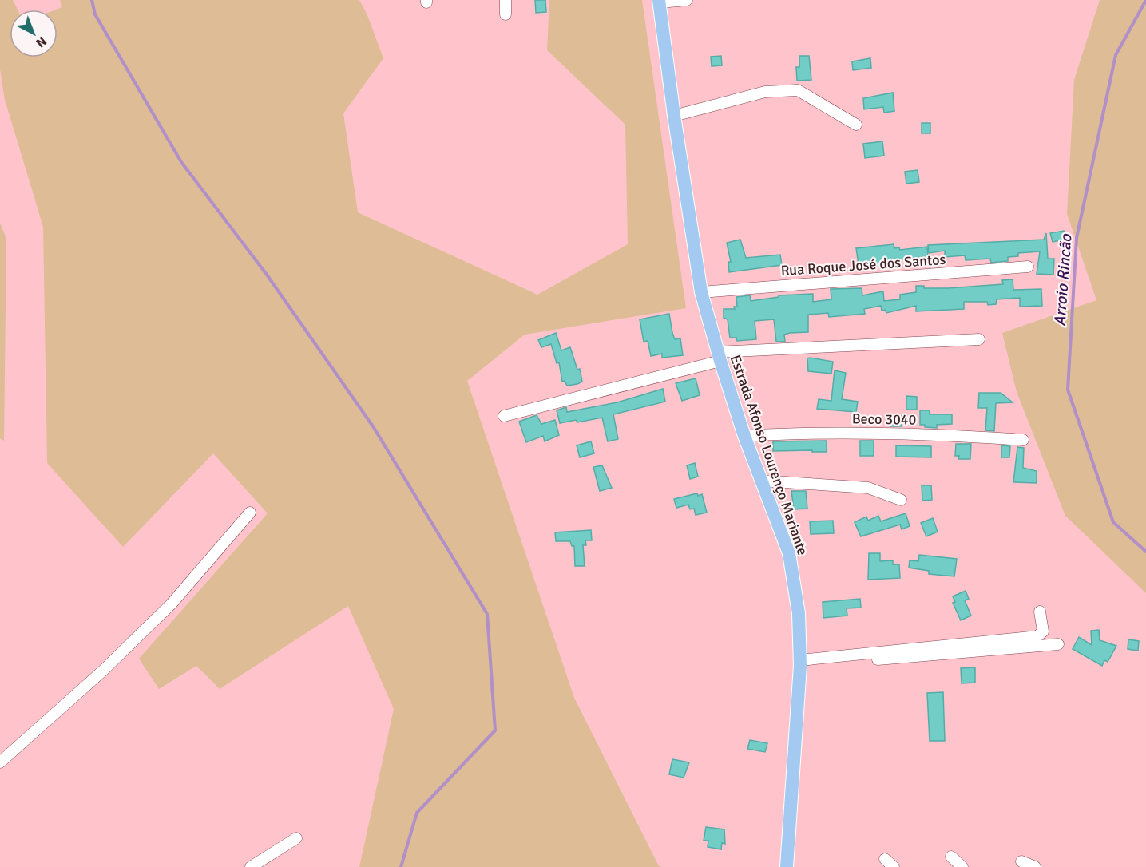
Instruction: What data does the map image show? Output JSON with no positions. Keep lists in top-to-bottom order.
{
  "streets": {
    "main road": ["Estrada Afonso Lourenço Mariante"],
    "street": ["Rua Roque José dos Santos", "Beco 3040"]
  },
  "crossings": [
    ["Rua Roque José dos Santos", "Estrada Afonso Lourenço Mariante"],
    ["Beco 3040", "Estrada Afonso Lourenço Mariante"]
  ],
  "water": ["Arroio Rincão"],
  "north": "bottom right"
}
